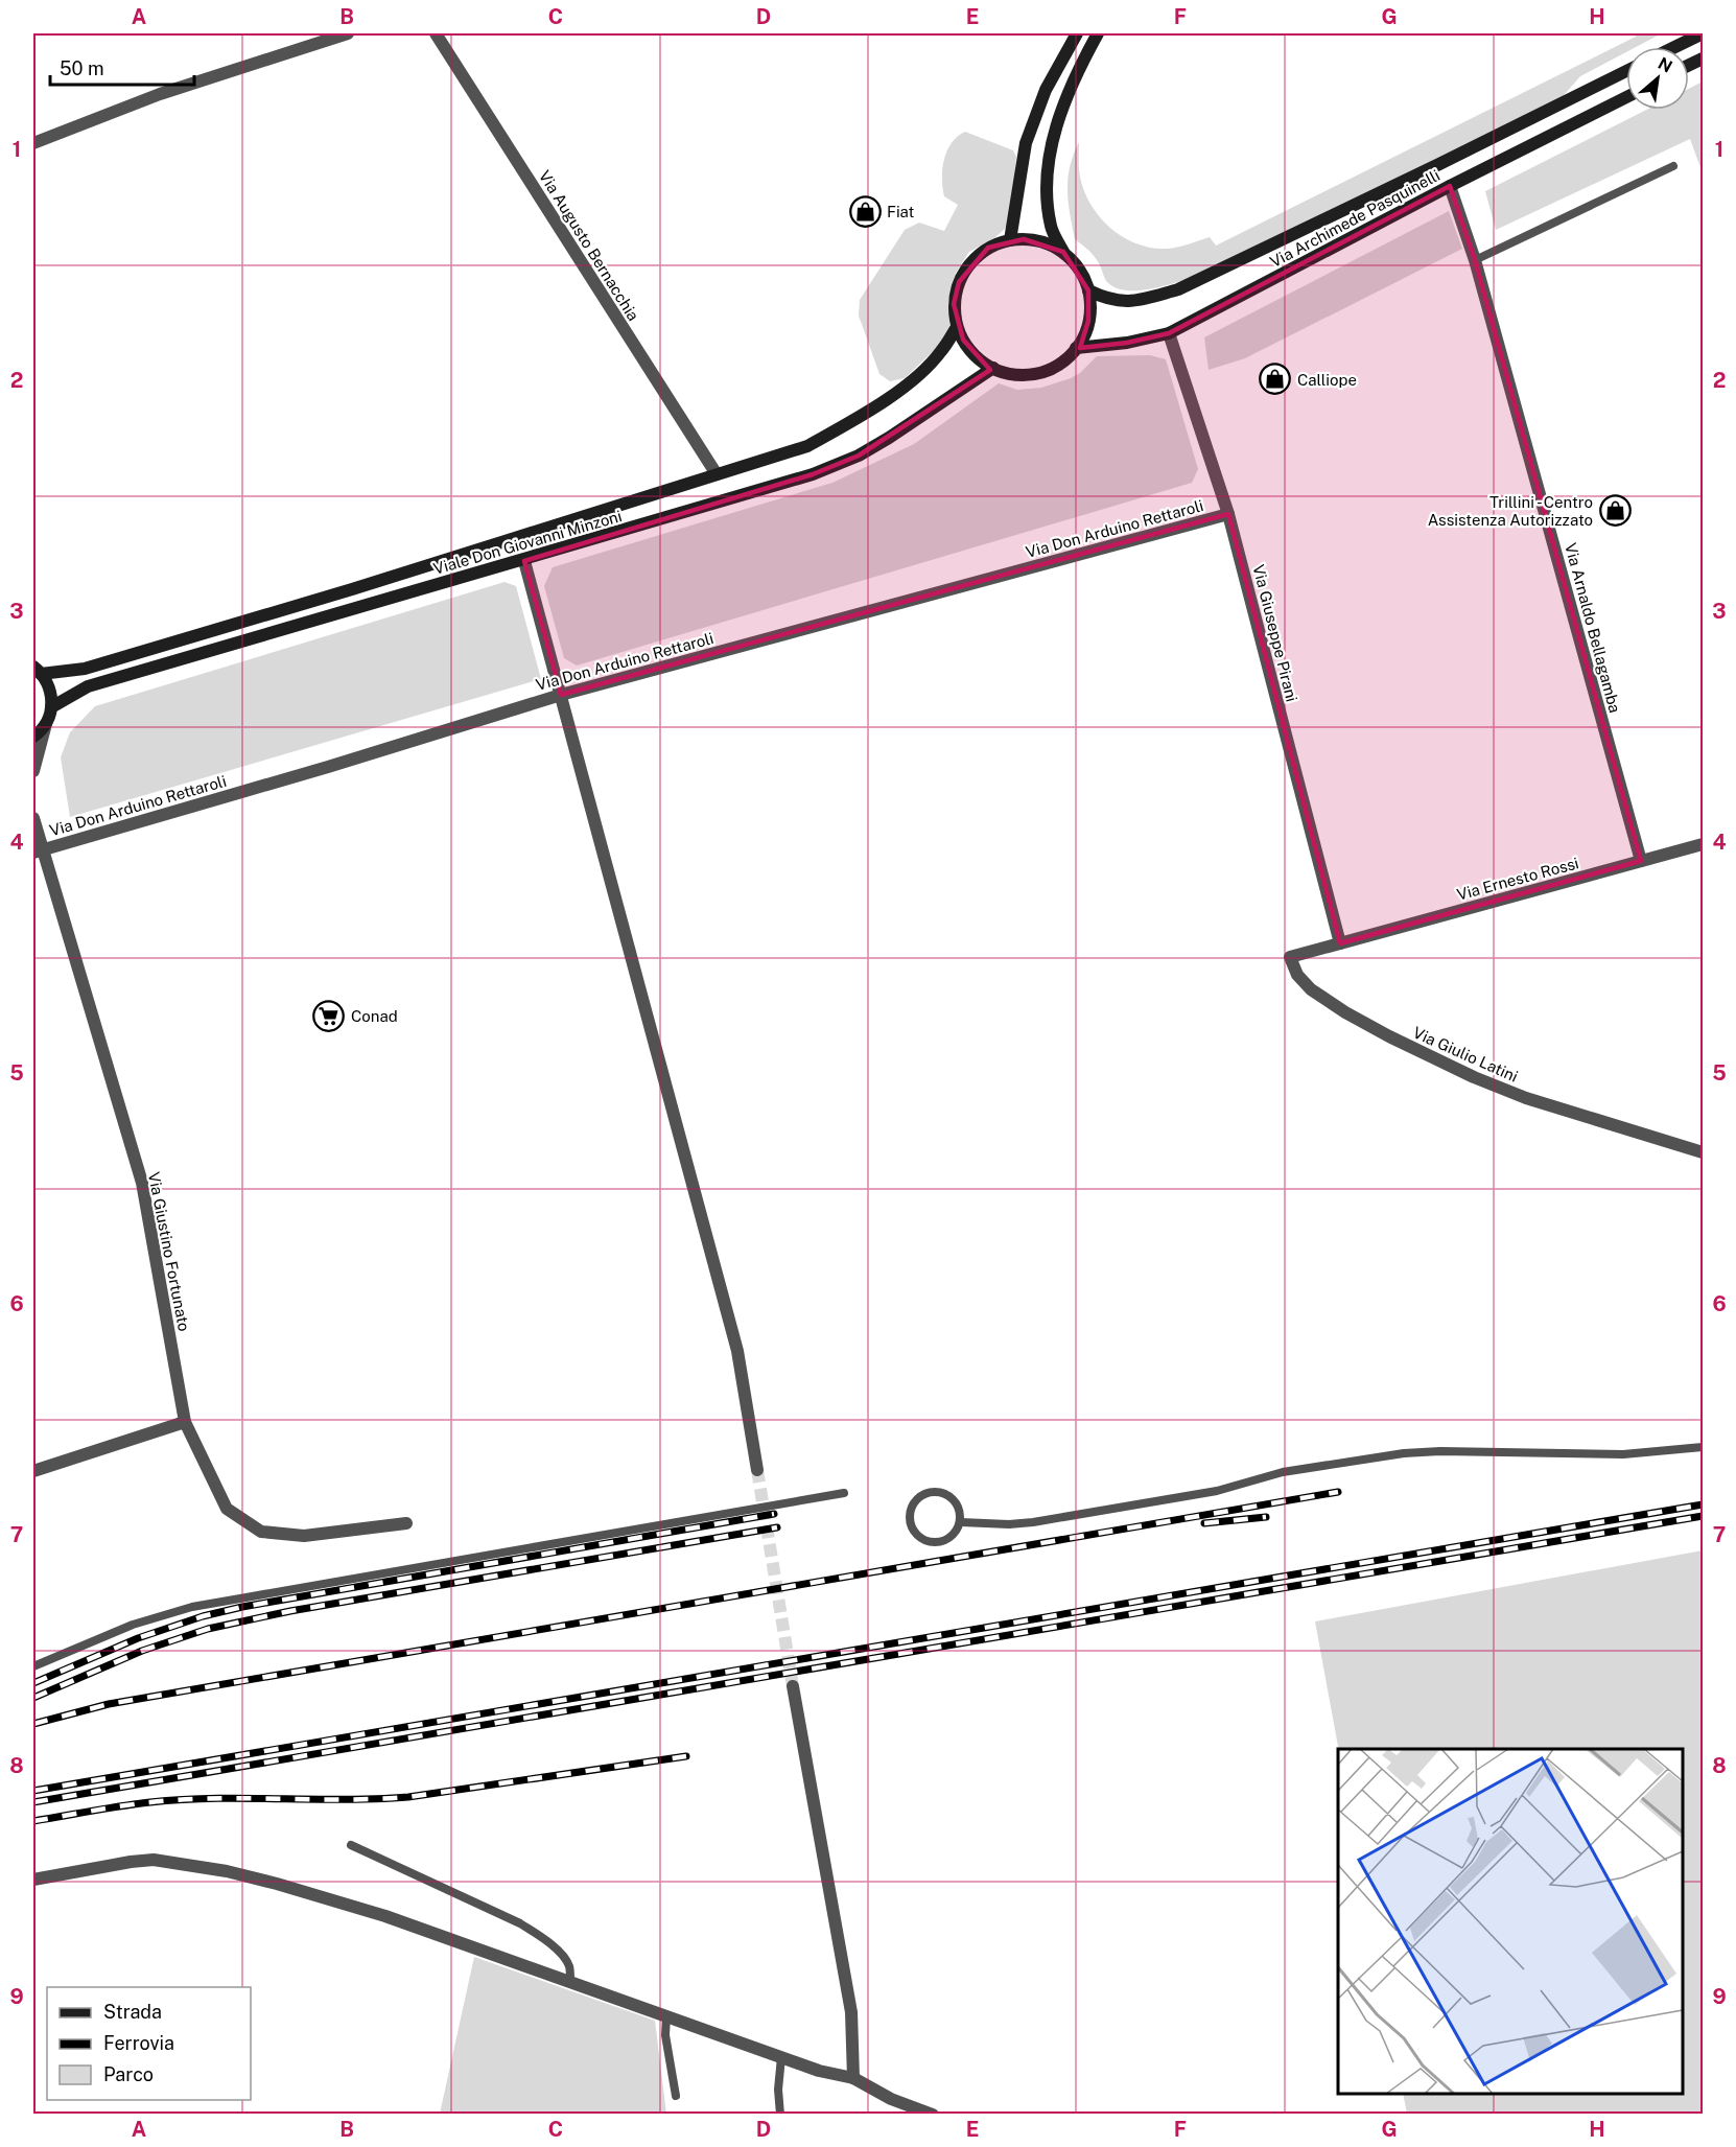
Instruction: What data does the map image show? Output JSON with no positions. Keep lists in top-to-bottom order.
{
  "streets": {
    "main road": ["Via Archimede Pasquinelli", "Viale Don Giovanni Minzoni"],
    "street": [
      "Via Augusto Bernacchia",
      "Via Don Arduino Rettaroli",
      "Via Arnaldo Bellagamba",
      "Via Giuseppe Pirani",
      "Via Ernesto Rossi",
      "Via Giulio Latini",
      "Via Giustino Fortunato"
    ]
  },
  "crossings": [
    ["Via Archimede Pasquinelli", "Viale Don Giovanni Minzoni"],
    ["Via Archimede Pasquinelli", "Via Arnaldo Bellagamba"],
    ["Via Archimede Pasquinelli", "Via Giuseppe Pirani"],
    ["Via Augusto Bernacchia", "Viale Don Giovanni Minzoni"],
    ["Via Don Arduino Rettaroli", "Via Giuseppe Pirani"],
    ["Via Don Arduino Rettaroli", "Via Giustino Fortunato"],
    ["Via Arnaldo Bellagamba", "Via Ernesto Rossi"],
    ["Via Giuseppe Pirani", "Via Ernesto Rossi"],
    ["Via Giuseppe Pirani", "Via Giulio Latini"],
    ["Via Ernesto Rossi", "Via Giulio Latini"]
  ],
  "places": {
    "shop": ["Fiat", "Calliope", "Trillini - Centro Assistenza Autorizzato"],
    "supermarket": ["Conad"]
  },
  "legend": ["Strada", "Ferrovia", "Parco"],
  "scale_bar": "50 m",
  "north": "top right",
  "grid": {
    "columns": [
      "A",
      "B",
      "C",
      "D",
      "E",
      "F",
      "G",
      "H"
    ],
    "rows": [
      "1",
      "2",
      "3",
      "4",
      "5",
      "6",
      "7",
      "8",
      "9"
    ]
  }
}
